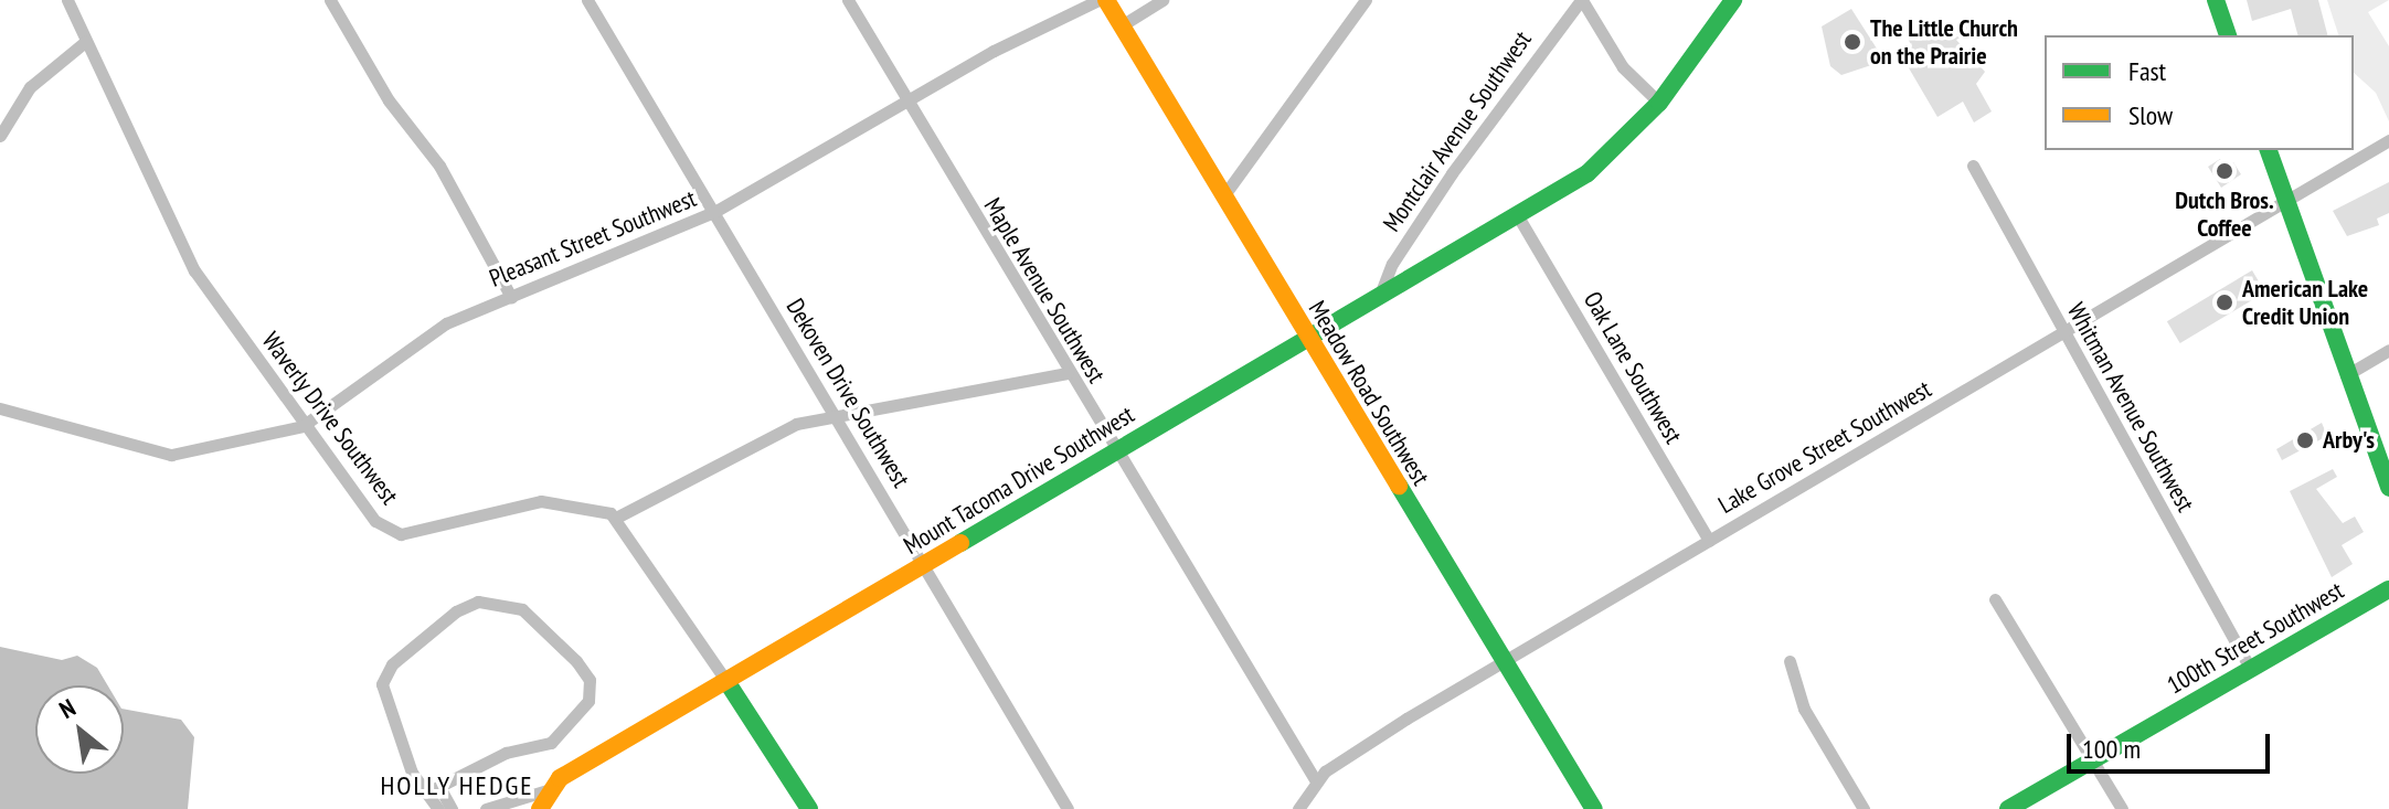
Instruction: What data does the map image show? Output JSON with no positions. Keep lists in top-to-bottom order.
{
  "streets": {
    "street": [
      "Montclair Avenue Southwest",
      "Pleasant Street Southwest",
      "Maple Avenue Southwest",
      "Oak Lane Southwest",
      "Dekoven Drive Southwest",
      "Meadow Road Southwest",
      "Whitman Avenue Southwest",
      "Waverly Drive Southwest",
      "Lake Grove Street Southwest",
      "Mount Tacoma Drive Southwest",
      "100th Street Southwest"
    ]
  },
  "crossings": [
    ["Montclair Avenue Southwest", "Mount Tacoma Drive Southwest"],
    ["Pleasant Street Southwest", "Maple Avenue Southwest"],
    ["Pleasant Street Southwest", "Dekoven Drive Southwest"],
    ["Pleasant Street Southwest", "Waverly Drive Southwest"],
    ["Maple Avenue Southwest", "Lake Grove Street Southwest"],
    ["Maple Avenue Southwest", "Mount Tacoma Drive Southwest"],
    ["Oak Lane Southwest", "Lake Grove Street Southwest"],
    ["Oak Lane Southwest", "Mount Tacoma Drive Southwest"],
    ["Dekoven Drive Southwest", "Mount Tacoma Drive Southwest"],
    ["Meadow Road Southwest", "Lake Grove Street Southwest"],
    ["Meadow Road Southwest", "Mount Tacoma Drive Southwest"],
    ["Whitman Avenue Southwest", "Lake Grove Street Southwest"],
    ["Whitman Avenue Southwest", "100th Street Southwest"]
  ],
  "districts": ["HOLLY HEDGE"],
  "places": [
    "The Little Church on the Prairie",
    "Dutch Bros. Coffee",
    "American Lake Credit Union",
    "Arby's"
  ],
  "legend": ["Fast", "Slow"],
  "scale_bar": "100 m",
  "north": "top left"
}
